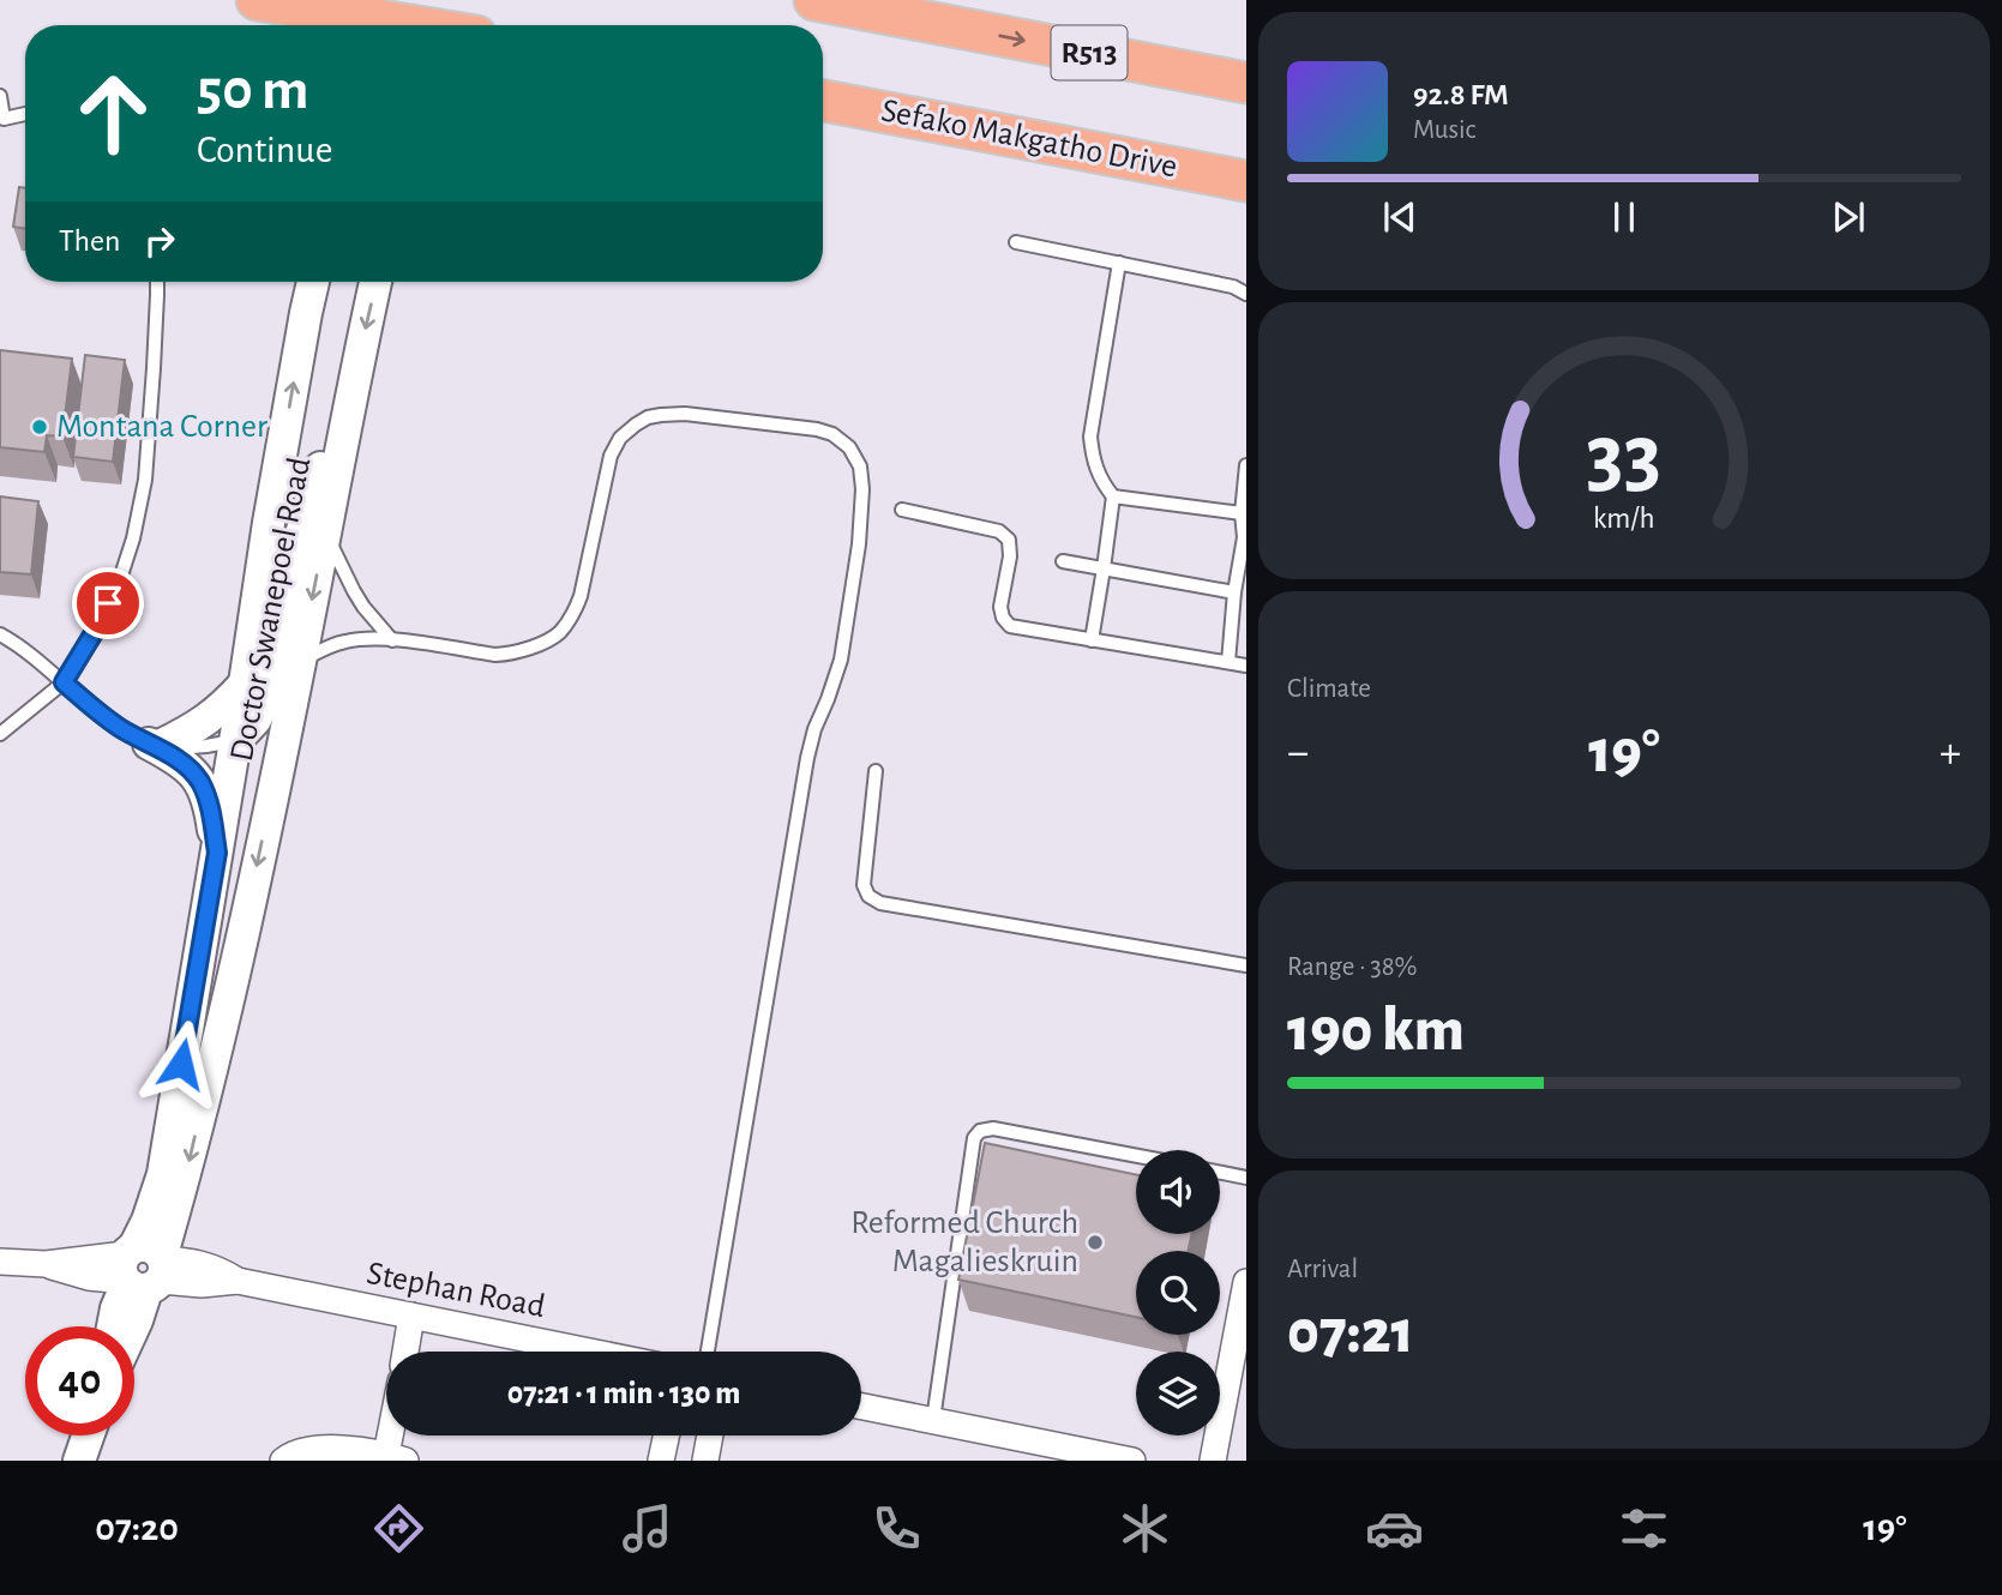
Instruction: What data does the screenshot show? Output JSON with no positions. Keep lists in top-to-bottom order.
{
  "streets": {
    "main road": ["R513", "Sefako Makgatho Drive"],
    "street": ["Doctor Swanepoel Road", "Stephan Road"]
  },
  "crossings": [
    ["Doctor Swanepoel Road", "Stephan Road"]
  ],
  "places": ["Montana Corner", "Reformed Church Magalieskruin"],
  "page": {
    "turn": ["50 m", "Continue"],
    "song": ["92.8 FM", "Music"],
    "then": "Then",
    "tile": [
      "Climate",
      ["Range · 38%", "190 km"],
      ["Arrival", "07:21"]
    ],
    "heat": ["−", "19°", "+"],
    "limit": "40",
    "trip": "07:21 · 1 min · 130 m",
    "tabs": ["07:20", "19°"],
    "gauge": ["33", "km/h"]
  }
}
